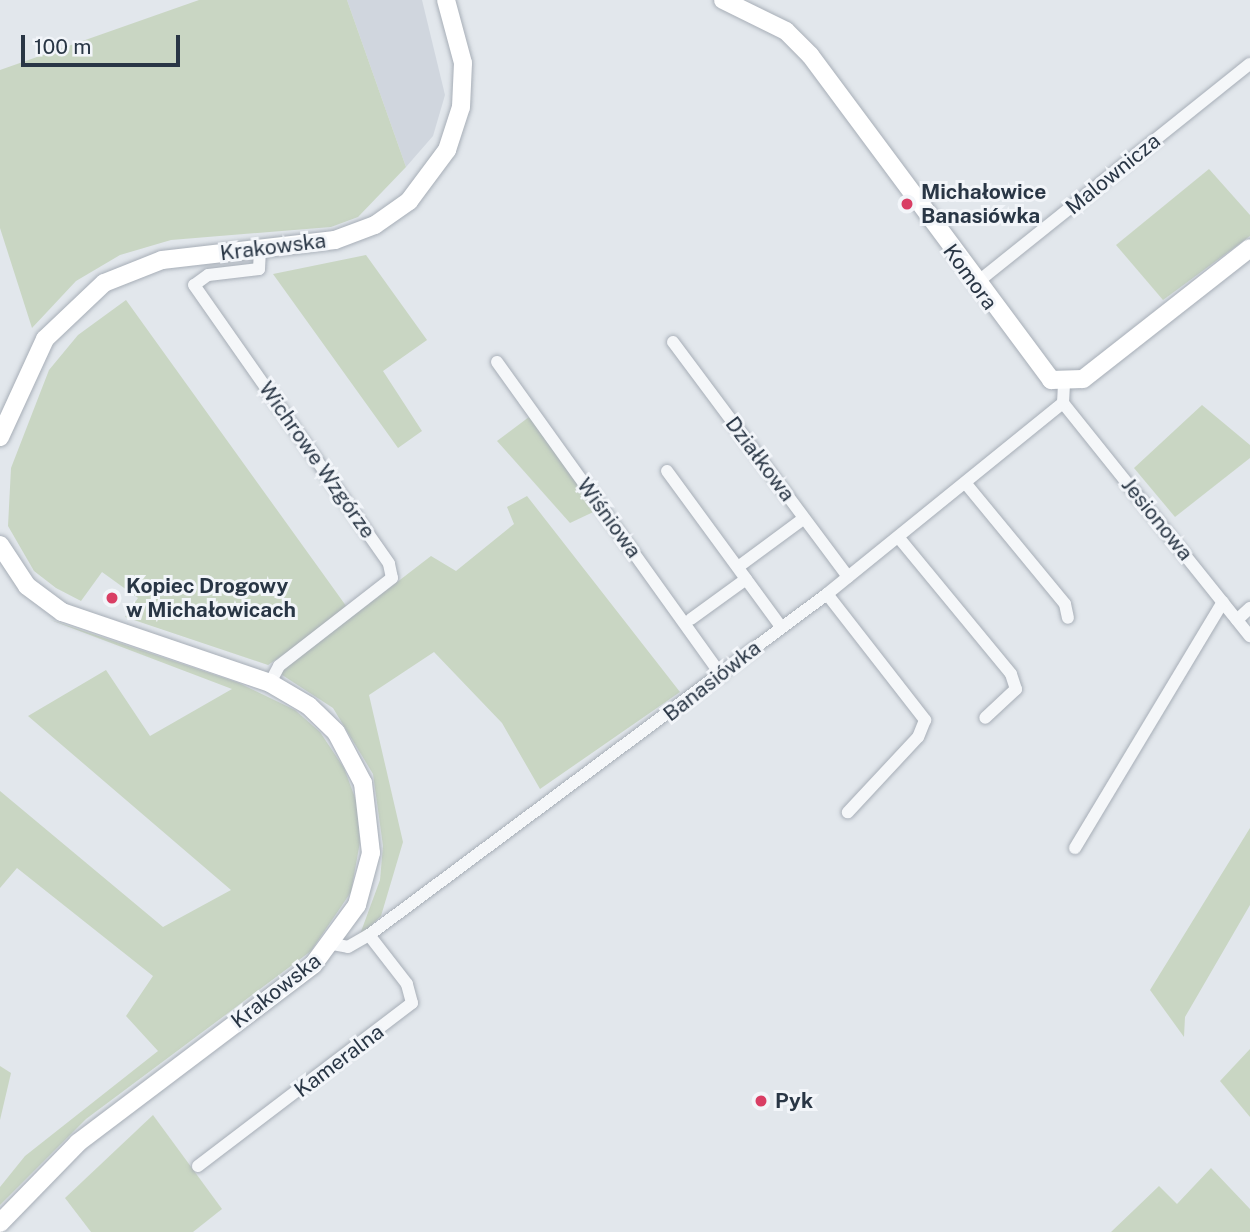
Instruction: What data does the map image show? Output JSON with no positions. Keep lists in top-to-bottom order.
{
  "streets": {
    "main road": ["Krakowska", "Komora"],
    "street": [
      "Malownicza",
      "Działkowa",
      "Wichrowe Wzgórze",
      "Wiśniowa",
      "Jesionowa",
      "Banasiówka",
      "Kameralna"
    ]
  },
  "crossings": [
    ["Malownicza", "Komora"],
    ["Krakowska", "Wichrowe Wzgórze"],
    ["Krakowska", "Banasiówka"],
    ["Działkowa", "Banasiówka"],
    ["Wiśniowa", "Banasiówka"],
    ["Jesionowa", "Banasiówka"],
    ["Banasiówka", "Kameralna"]
  ],
  "places": ["Michałowice Banasiówka", "Kopiec Drogowy w Michałowicach", "Pyk"],
  "scale_bar": "100 m"
}
